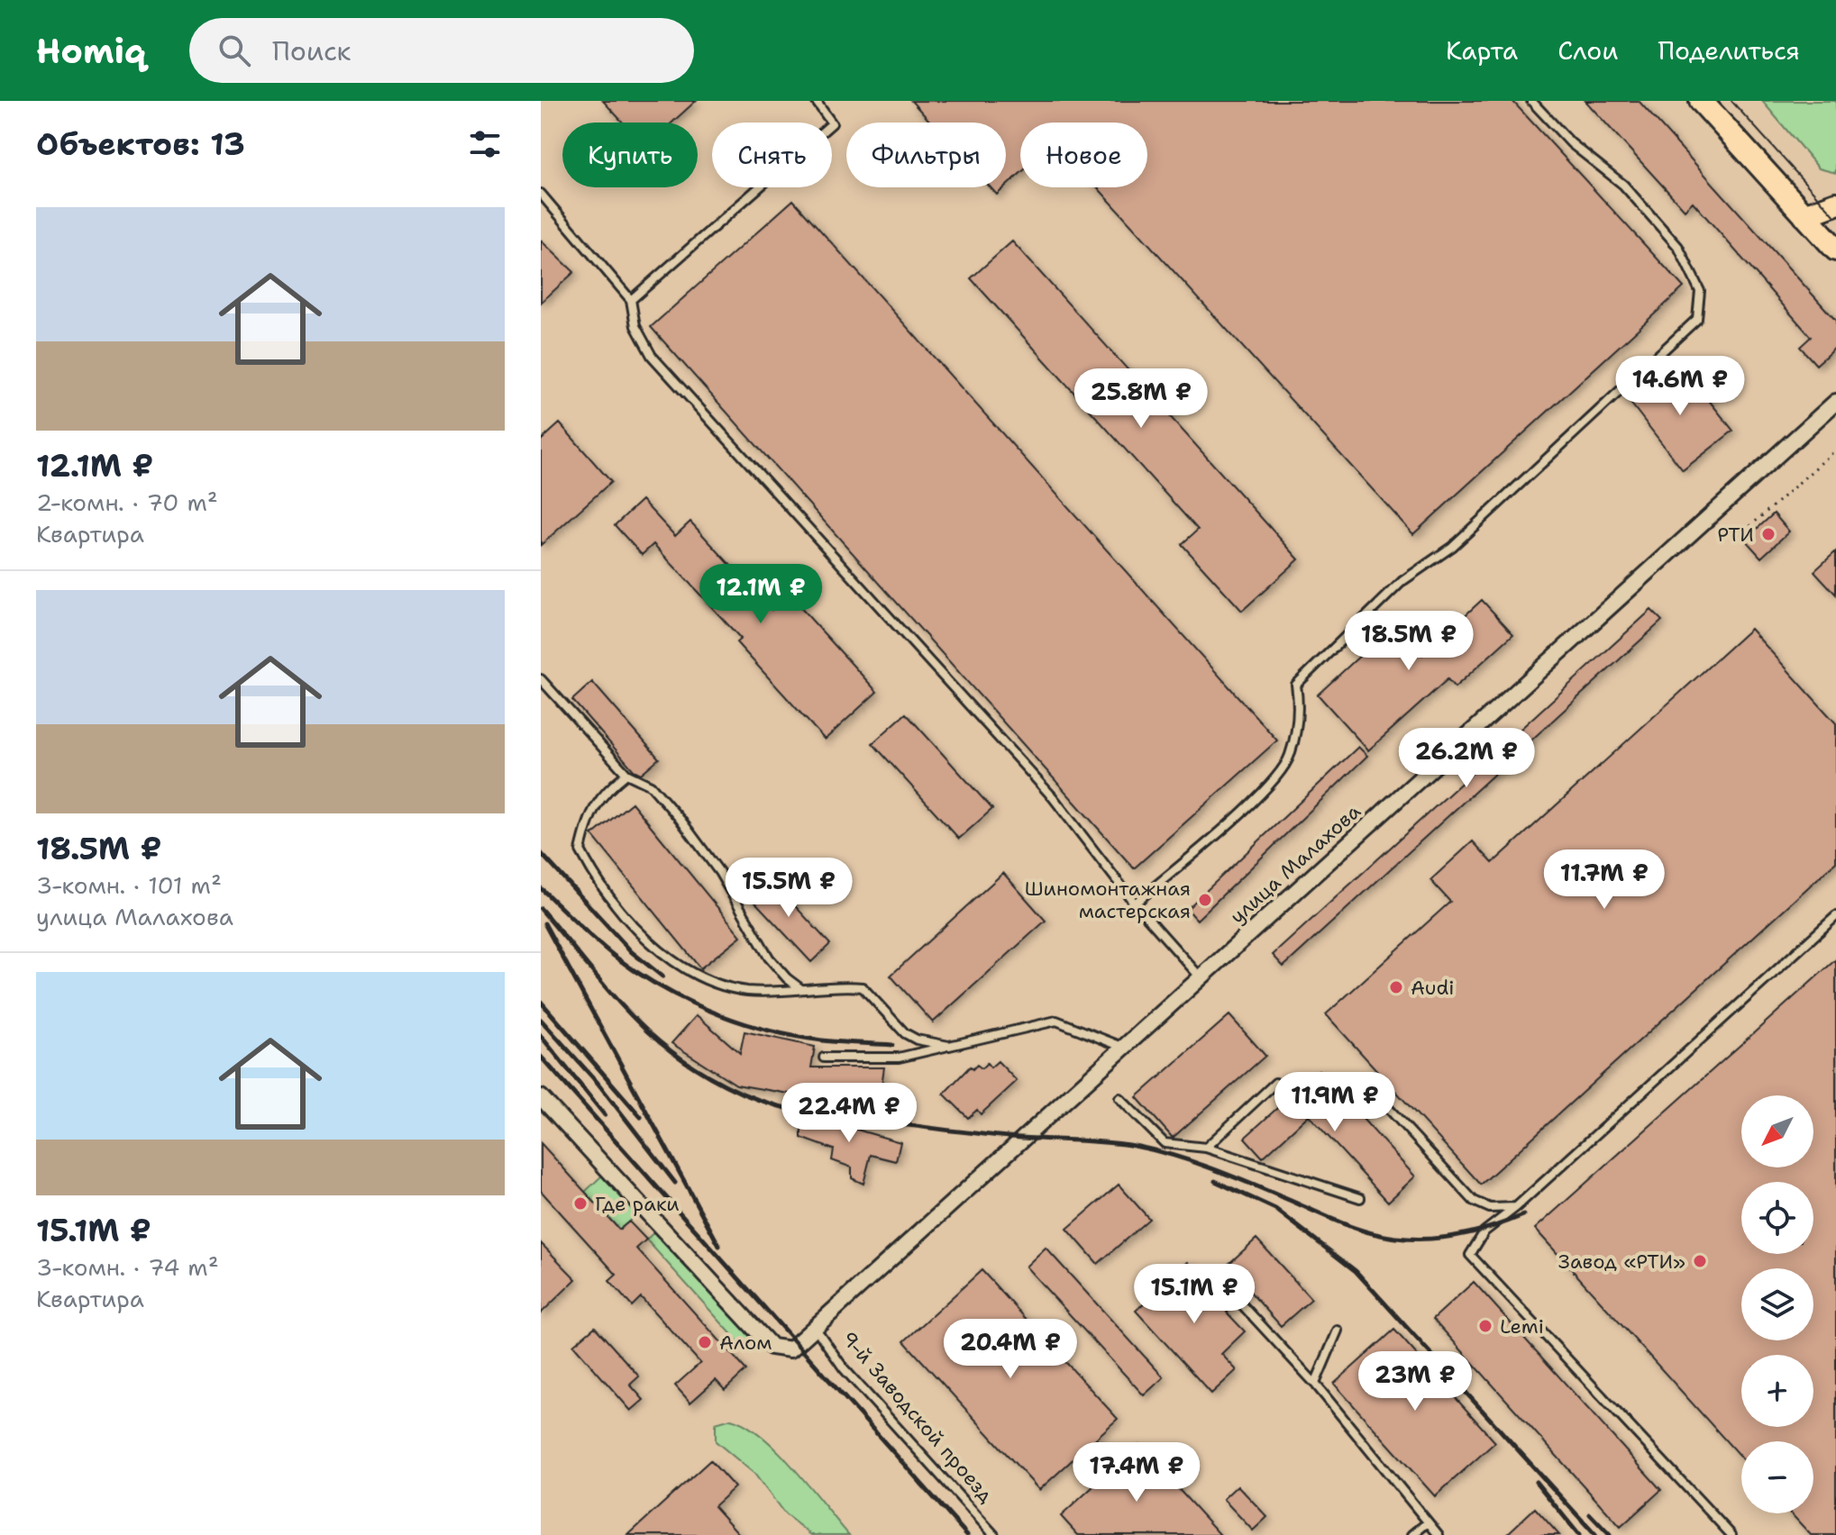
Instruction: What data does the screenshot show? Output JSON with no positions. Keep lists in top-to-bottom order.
{
  "streets": {
    "street": ["улица Малахова", "9-й Заводской проезд"]
  },
  "crossings": [
    ["улица Малахова", "9-й Заводской проезд"]
  ],
  "places": [
    "РТИ",
    "Шиномонтажная мастерская",
    "Audi",
    "Где раки",
    "Завод «РТИ»",
    "Lemi",
    "Алом"
  ],
  "north": "bottom left",
  "page": {
    "header": "Homiq",
    "search": "Поиск",
    "nav": ["Карта", "Слои", "Поделиться"],
    "heading": "Объектов: 13",
    "chip": [
      "Купить",
      "Снять",
      "Фильтры",
      "Новое"
    ],
    "list": [
      {
        "name": "12.1M ₽",
        "note": "2-комн. · 70 m² · Квартира"
      },
      {
        "name": "18.5M ₽",
        "note": "3-комн. · 101 m² · улица Малахова"
      },
      {
        "name": "15.1M ₽",
        "note": "3-комн. · 74 m² · Квартира"
      }
    ],
    "price": [
      "14.6M ₽",
      "25.8M ₽",
      "12.1M ₽",
      "18.5M ₽",
      "26.2M ₽",
      "11.7M ₽",
      "15.5M ₽",
      "11.9M ₽",
      "22.4M ₽",
      "15.1M ₽",
      "20.4M ₽",
      "23M ₽",
      "17.4M ₽"
    ],
    "map_buttons": ["+", "−"]
  }
}
